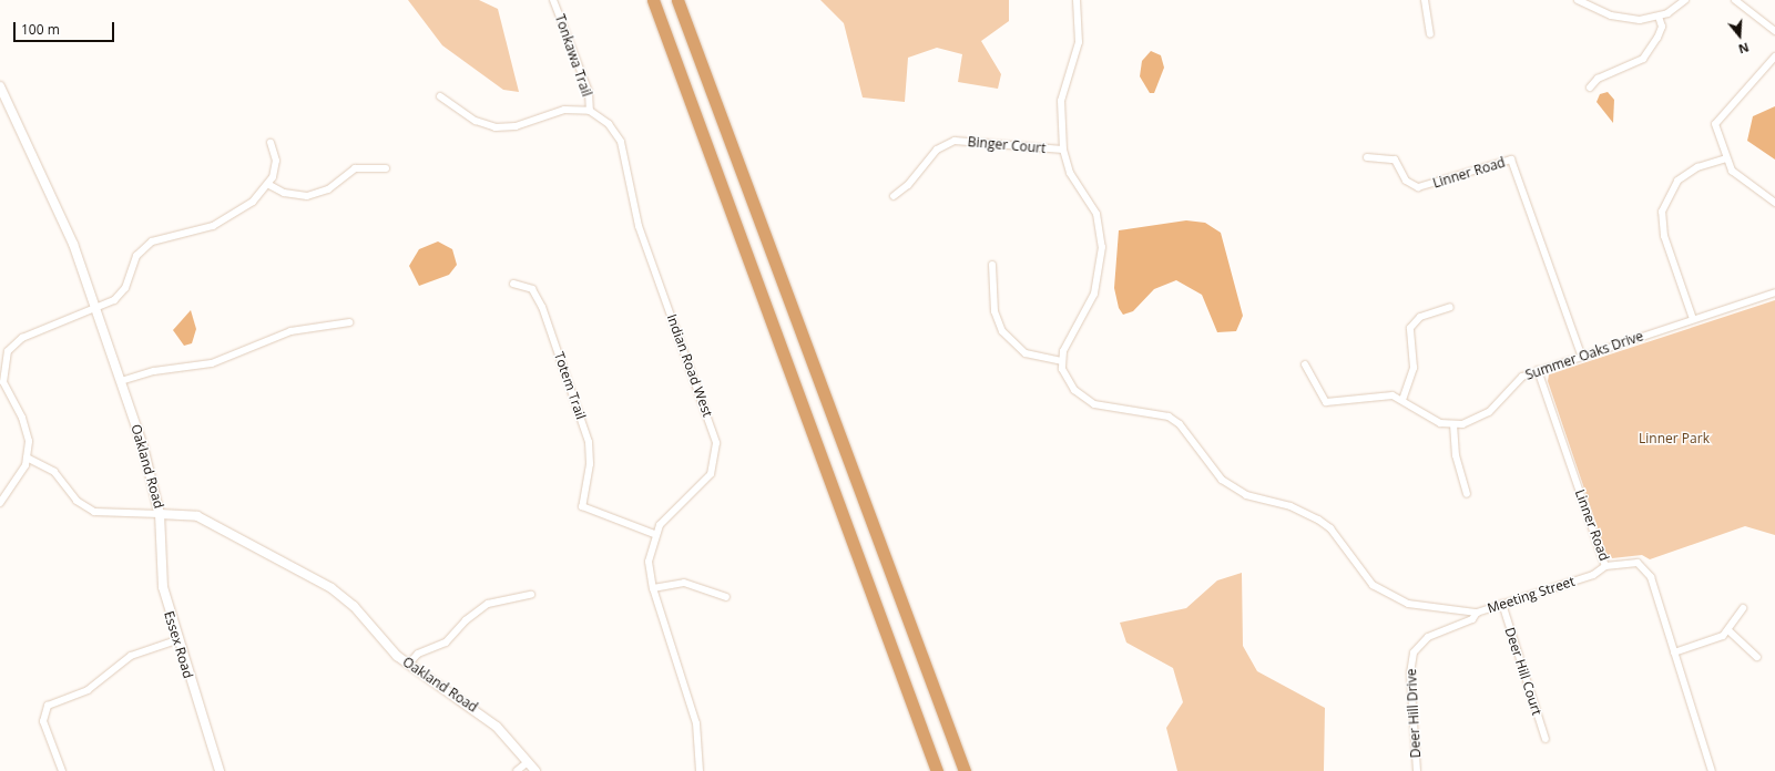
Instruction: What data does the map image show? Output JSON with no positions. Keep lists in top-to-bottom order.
{
  "streets": {
    "street": [
      "Tonkawa Trail",
      "Binger Court",
      "Linner Road",
      "Summer Oaks Drive",
      "Indian Road West",
      "Totem Trail",
      "Oakland Road",
      "Meeting Street",
      "Essex Road",
      "Deer Hill Court",
      "Deer Hill Drive"
    ]
  },
  "crossings": [
    ["Tonkawa Trail", "Indian Road West"],
    ["Linner Road", "Summer Oaks Drive"],
    ["Linner Road", "Meeting Street"],
    ["Indian Road West", "Totem Trail"],
    ["Oakland Road", "Essex Road"],
    ["Meeting Street", "Deer Hill Court"],
    ["Meeting Street", "Deer Hill Drive"]
  ],
  "parks": ["Linner Park"],
  "scale_bar": "100 m",
  "north": "bottom"
}
